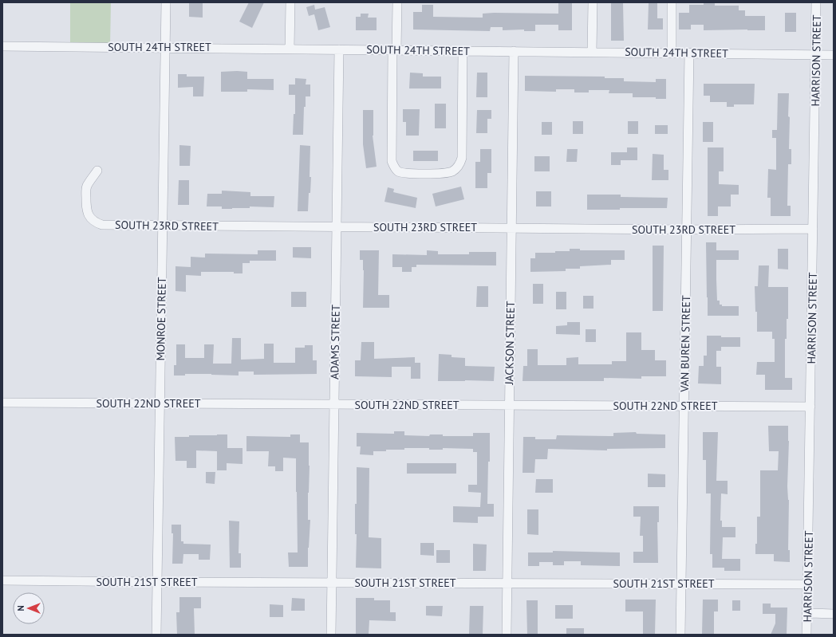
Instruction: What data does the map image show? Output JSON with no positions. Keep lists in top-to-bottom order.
{
  "streets": {
    "street": [
      "SOUTH 24TH STREET",
      "HARRISON STREET",
      "SOUTH 23RD STREET",
      "MONROE STREET",
      "ADAMS STREET",
      "JACKSON STREET",
      "VAN BUREN STREET",
      "SOUTH 22ND STREET",
      "SOUTH 21ST STREET"
    ]
  },
  "crossings": [
    ["SOUTH 24TH STREET", "HARRISON STREET"],
    ["SOUTH 24TH STREET", "MONROE STREET"],
    ["SOUTH 24TH STREET", "ADAMS STREET"],
    ["SOUTH 24TH STREET", "JACKSON STREET"],
    ["SOUTH 24TH STREET", "VAN BUREN STREET"],
    ["HARRISON STREET", "SOUTH 23RD STREET"],
    ["HARRISON STREET", "SOUTH 22ND STREET"],
    ["HARRISON STREET", "SOUTH 21ST STREET"],
    ["SOUTH 23RD STREET", "MONROE STREET"],
    ["SOUTH 23RD STREET", "ADAMS STREET"],
    ["SOUTH 23RD STREET", "JACKSON STREET"],
    ["SOUTH 23RD STREET", "VAN BUREN STREET"],
    ["MONROE STREET", "SOUTH 22ND STREET"],
    ["MONROE STREET", "SOUTH 21ST STREET"],
    ["ADAMS STREET", "SOUTH 22ND STREET"],
    ["ADAMS STREET", "SOUTH 21ST STREET"],
    ["JACKSON STREET", "SOUTH 22ND STREET"],
    ["JACKSON STREET", "SOUTH 21ST STREET"],
    ["VAN BUREN STREET", "SOUTH 22ND STREET"],
    ["VAN BUREN STREET", "SOUTH 21ST STREET"]
  ],
  "north": "left"
}
